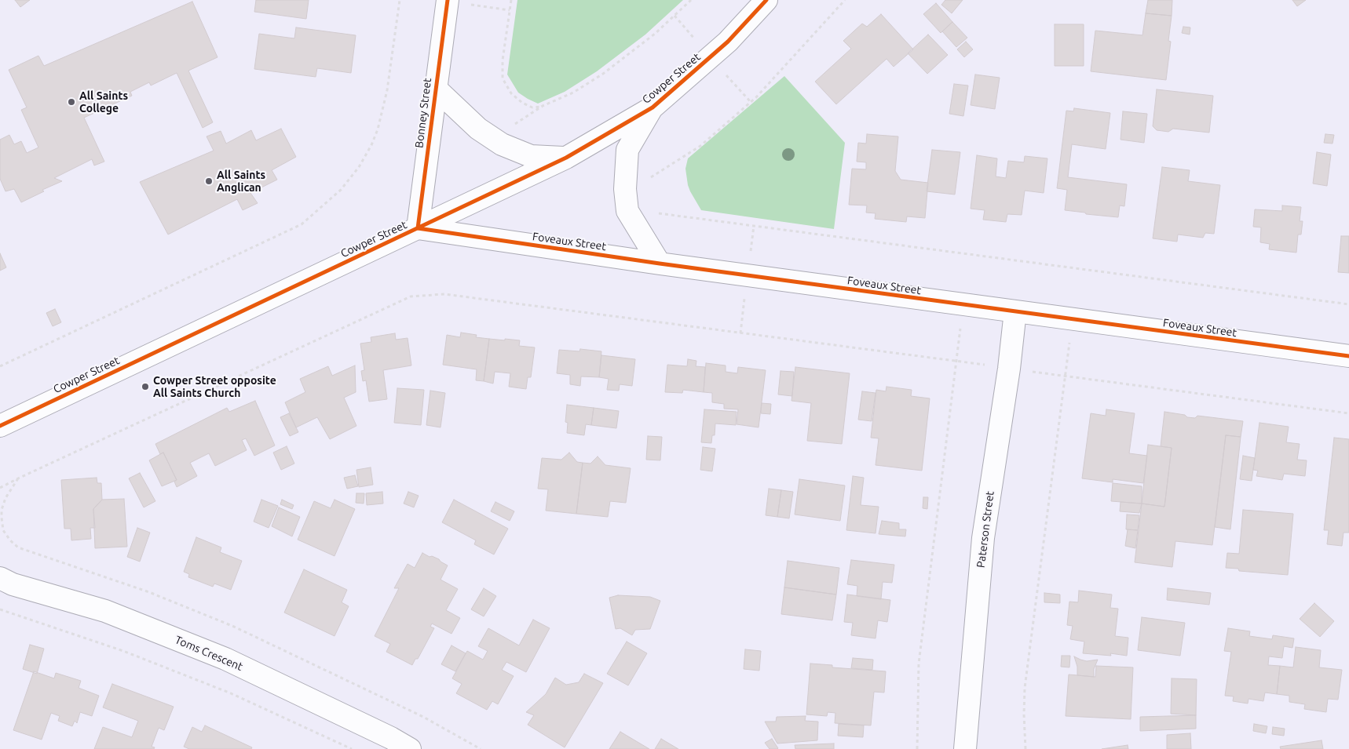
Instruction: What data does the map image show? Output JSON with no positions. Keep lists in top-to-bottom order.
{
  "streets": {
    "street": [
      "Cowper Street",
      "Bonney Street",
      "Foveaux Street",
      "Paterson Street",
      "Toms Crescent"
    ]
  },
  "crossings": [
    ["Cowper Street", "Bonney Street"],
    ["Cowper Street", "Foveaux Street"],
    ["Bonney Street", "Foveaux Street"],
    ["Foveaux Street", "Paterson Street"]
  ],
  "places": ["All Saints College", "All Saints Anglican", "Cowper Street opposite All Saints Church"]
}
